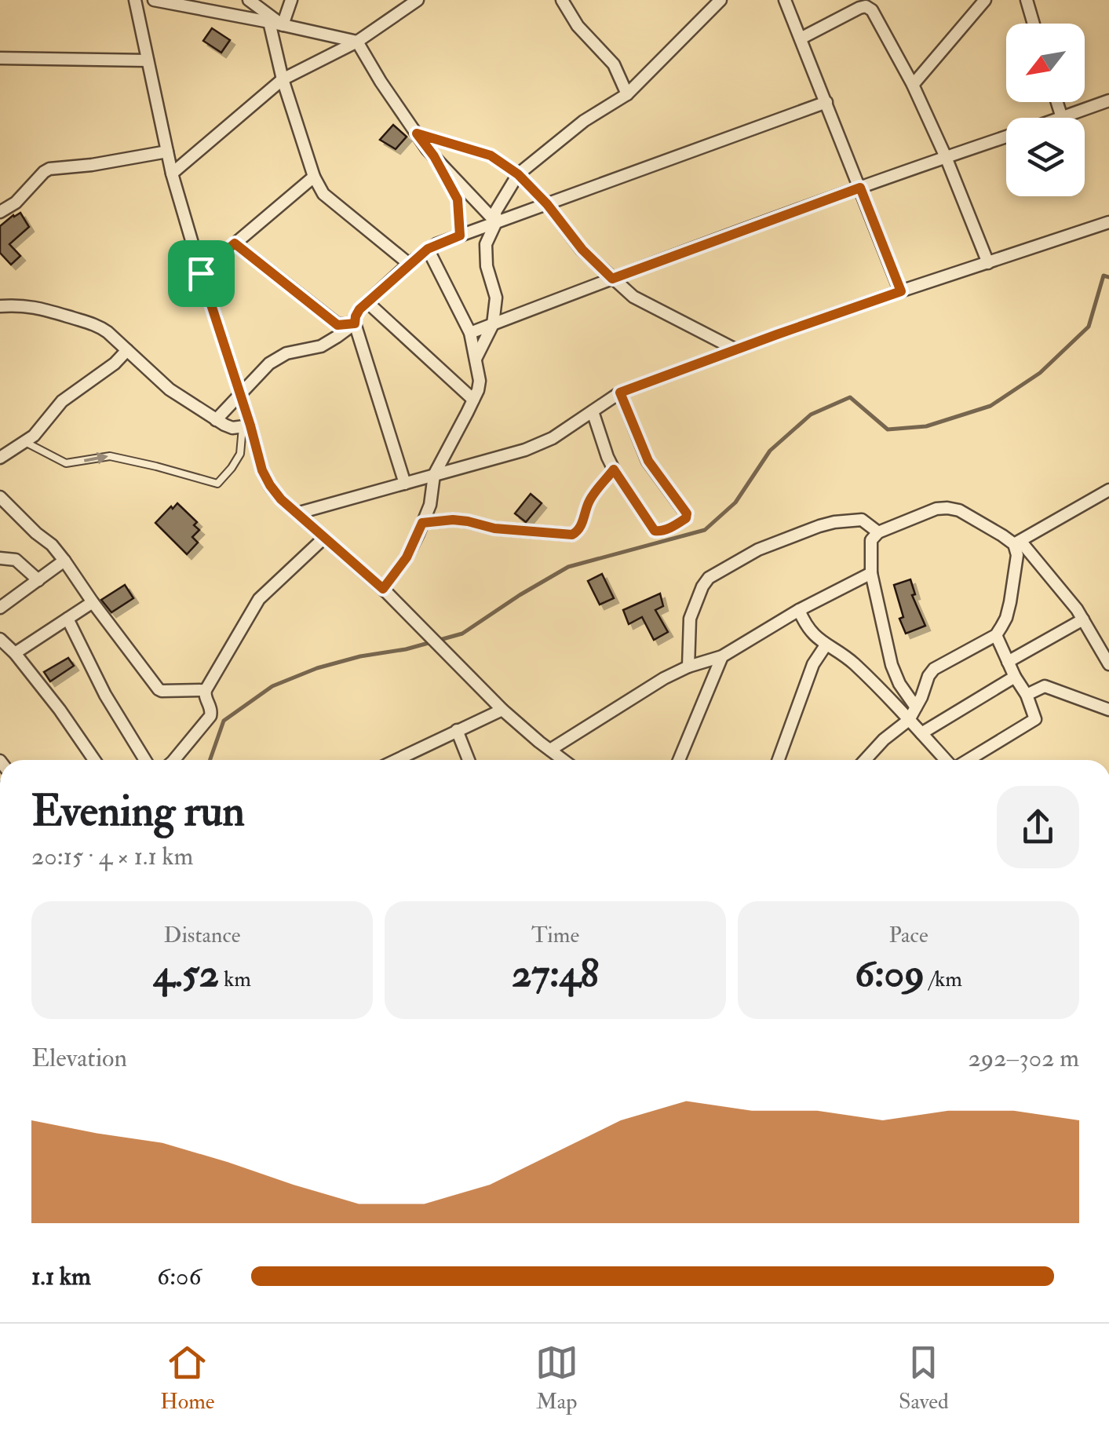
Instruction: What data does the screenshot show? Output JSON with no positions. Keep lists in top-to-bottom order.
{
  "north": "bottom left",
  "page": {
    "heading": ["Evening run", "20:15 · 4 × 1.1 km"],
    "stats": [
      ["Distance", "4.52 km"],
      ["Time", "27:48"],
      ["Pace", "6:09 /km"]
    ],
    "chart": ["Elevation", "292–302 m"],
    "list": [
      {
        "name": "1.1 km",
        "note": "6:06"
      }
    ],
    "tabs": ["Home", "Map", "Saved"]
  }
}
